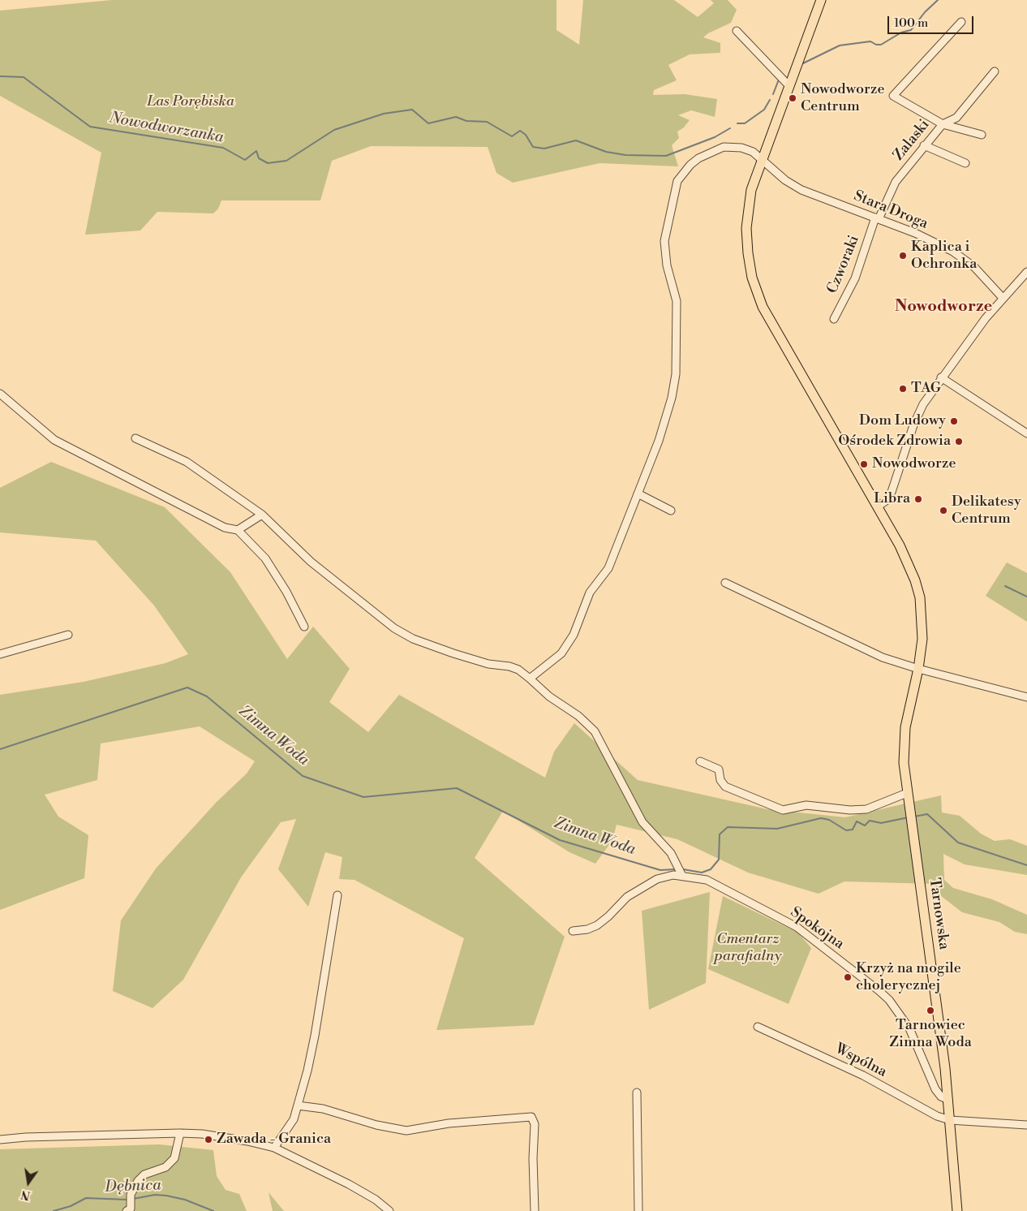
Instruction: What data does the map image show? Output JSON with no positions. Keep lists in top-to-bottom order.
{
  "streets": {
    "main road": ["Tarnowska"],
    "street": [
      "Zalaski",
      "Stara Droga",
      "Czworaki",
      "Spokojna",
      "Wspólna"
    ]
  },
  "crossings": [
    ["Zalaski", "Stara Droga"],
    ["Zalaski", "Czworaki"],
    ["Stara Droga", "Czworaki"],
    ["Stara Droga", "Tarnowska"],
    ["Tarnowska", "Spokojna"],
    ["Tarnowska", "Wspólna"]
  ],
  "districts": ["Nowodworze"],
  "water": ["Nowodworzanka", "Zimna Woda", "Dębnica"],
  "parks": ["Las Porębiska", "Cmentarz parafialny"],
  "places": [
    "Nowodworze Centrum",
    "Kaplica i Ochronka",
    "TAG",
    "Dom Ludowy",
    "Ośrodek Zdrowia",
    "Nowodworze",
    "Libra",
    "Delikatesy Centrum",
    "Krzyż na mogile cholerycznej",
    "Tarnowiec Zimna Woda",
    "Zawada - Granica"
  ],
  "scale_bar": "100 m",
  "north": "bottom"
}
